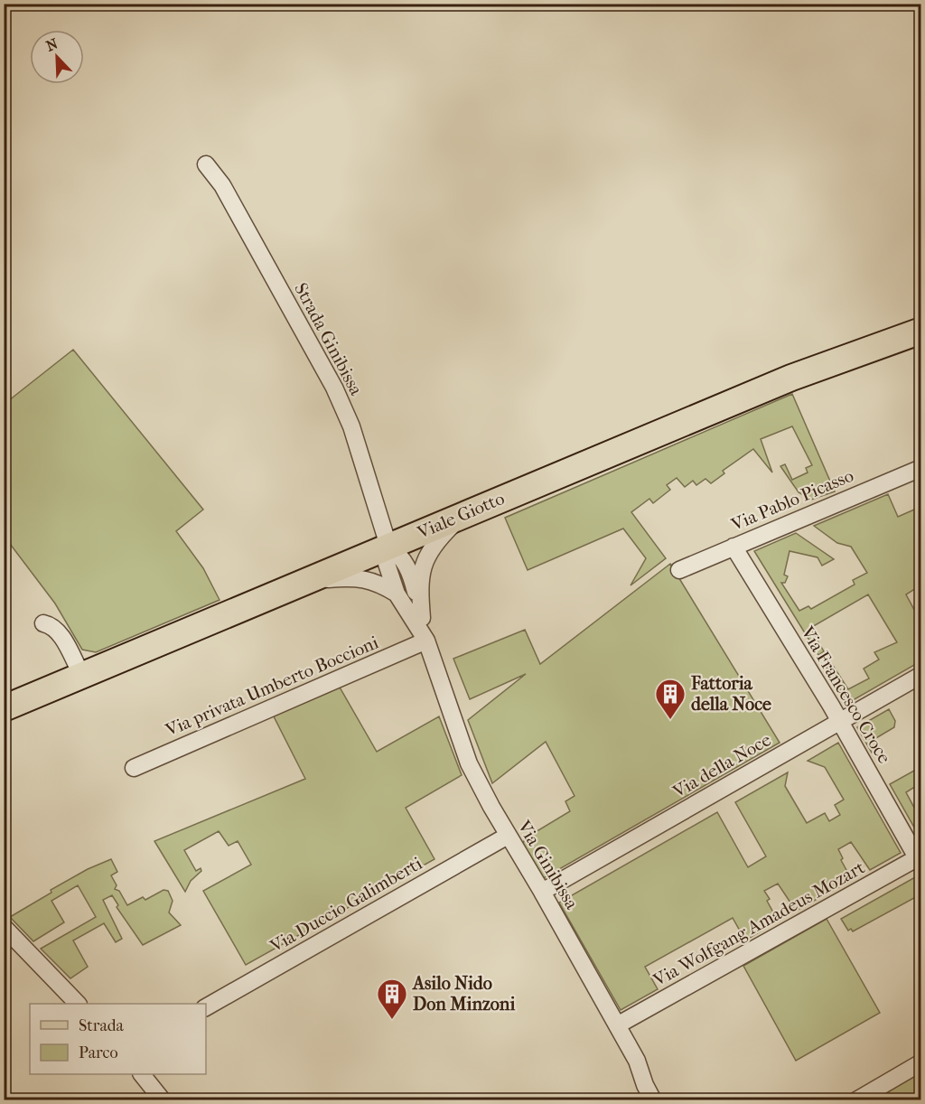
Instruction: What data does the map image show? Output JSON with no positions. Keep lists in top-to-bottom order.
{
  "streets": {
    "main road": ["Viale Giotto"],
    "street": [
      "Strada Ginibissa",
      "Via Pablo Picasso",
      "Via privata Umberto Boccioni",
      "Via Francesco Croce",
      "Via della Noce",
      "Via Ginibissa",
      "Via Duccio Galimberti",
      "Via Wolfgang Amadeus Mozart"
    ]
  },
  "crossings": [
    ["Strada Ginibissa", "Viale Giotto"],
    ["Strada Ginibissa", "Via Ginibissa"],
    ["Via Pablo Picasso", "Via Francesco Croce"],
    ["Viale Giotto", "Via Ginibissa"],
    ["Via privata Umberto Boccioni", "Via Ginibissa"],
    ["Via Francesco Croce", "Via della Noce"],
    ["Via Francesco Croce", "Via Wolfgang Amadeus Mozart"],
    ["Via della Noce", "Via Ginibissa"],
    ["Via Ginibissa", "Via Duccio Galimberti"],
    ["Via Ginibissa", "Via Wolfgang Amadeus Mozart"]
  ],
  "places": {
    "building": ["Fattoria della Noce", "Asilo Nido Don Minzoni"]
  },
  "legend": ["Strada", "Parco"],
  "north": "top left"
}
